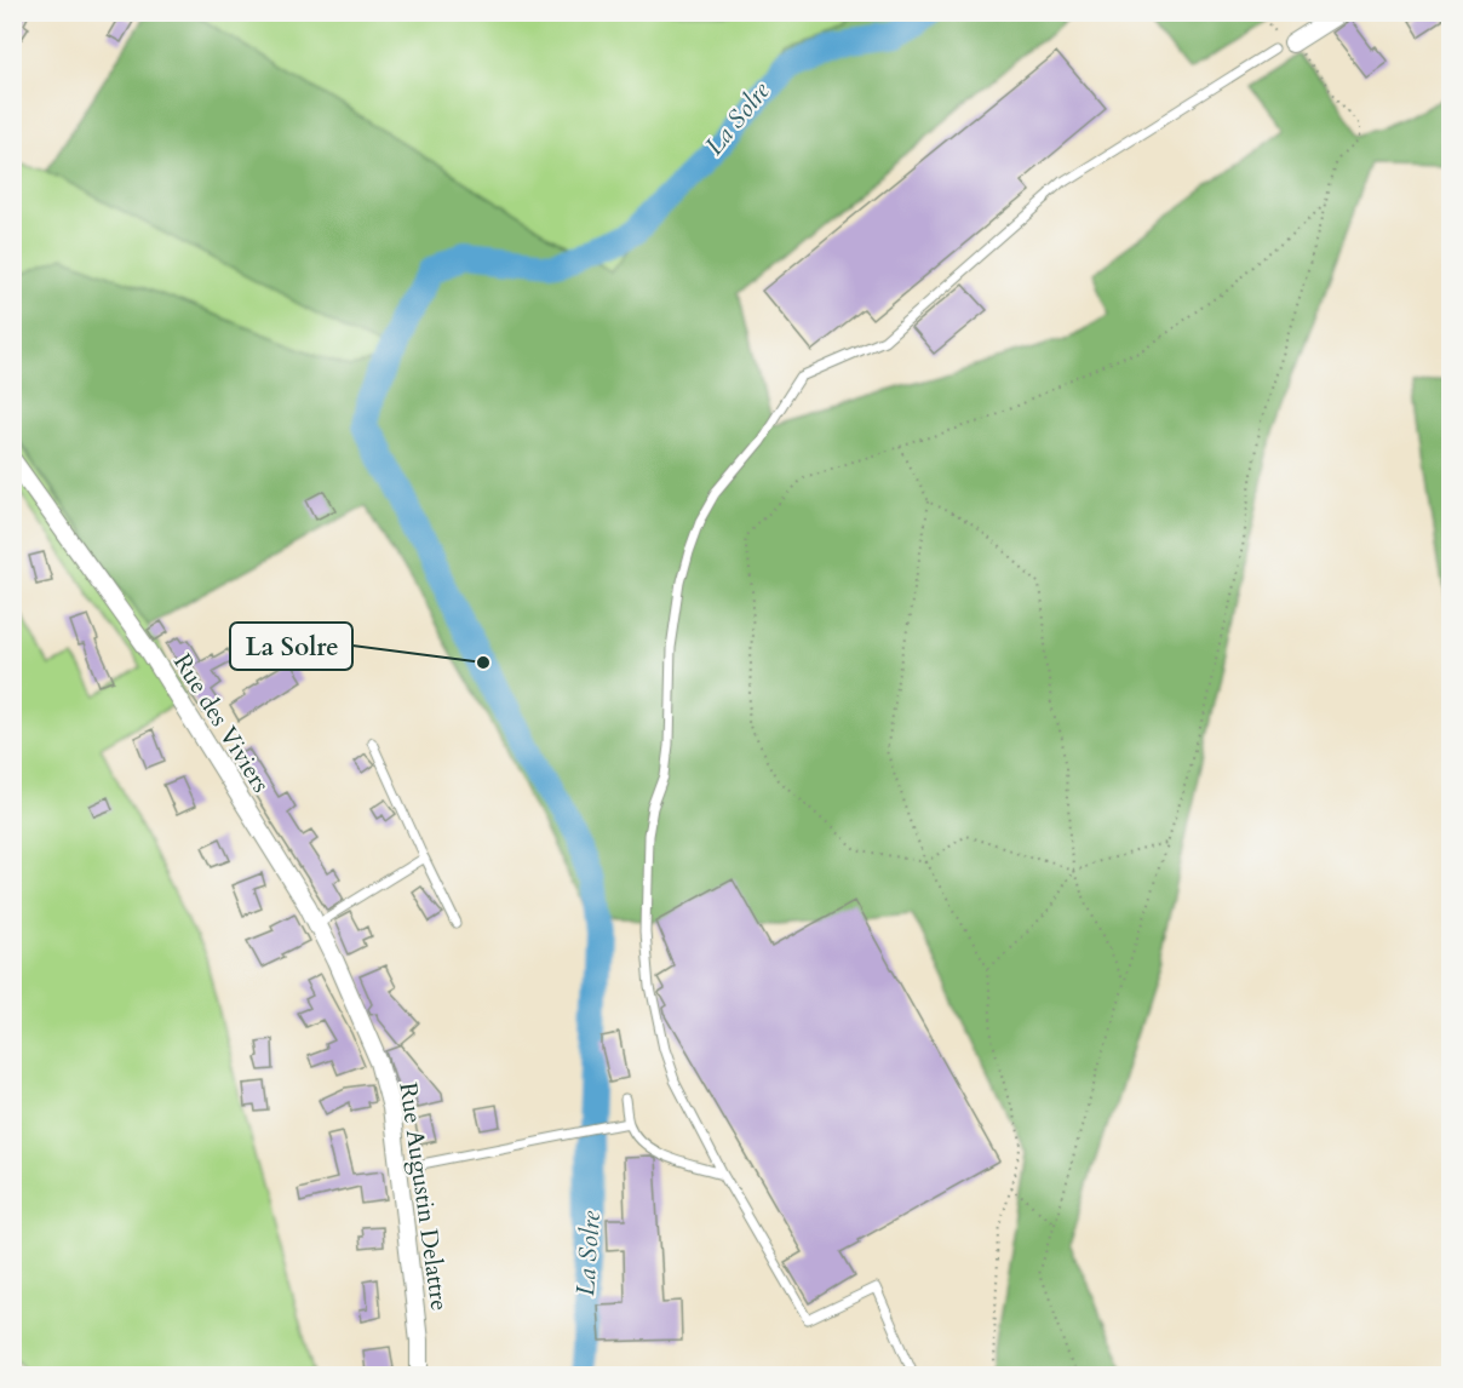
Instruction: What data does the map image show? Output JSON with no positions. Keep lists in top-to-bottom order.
{
  "streets": {
    "street": ["Rue des Viviers", "Rue Augustin Delattre"]
  },
  "crossings": [
    ["Rue des Viviers", "Rue Augustin Delattre"]
  ],
  "water": ["La Solre"],
  "places": ["La Solre"]
}
